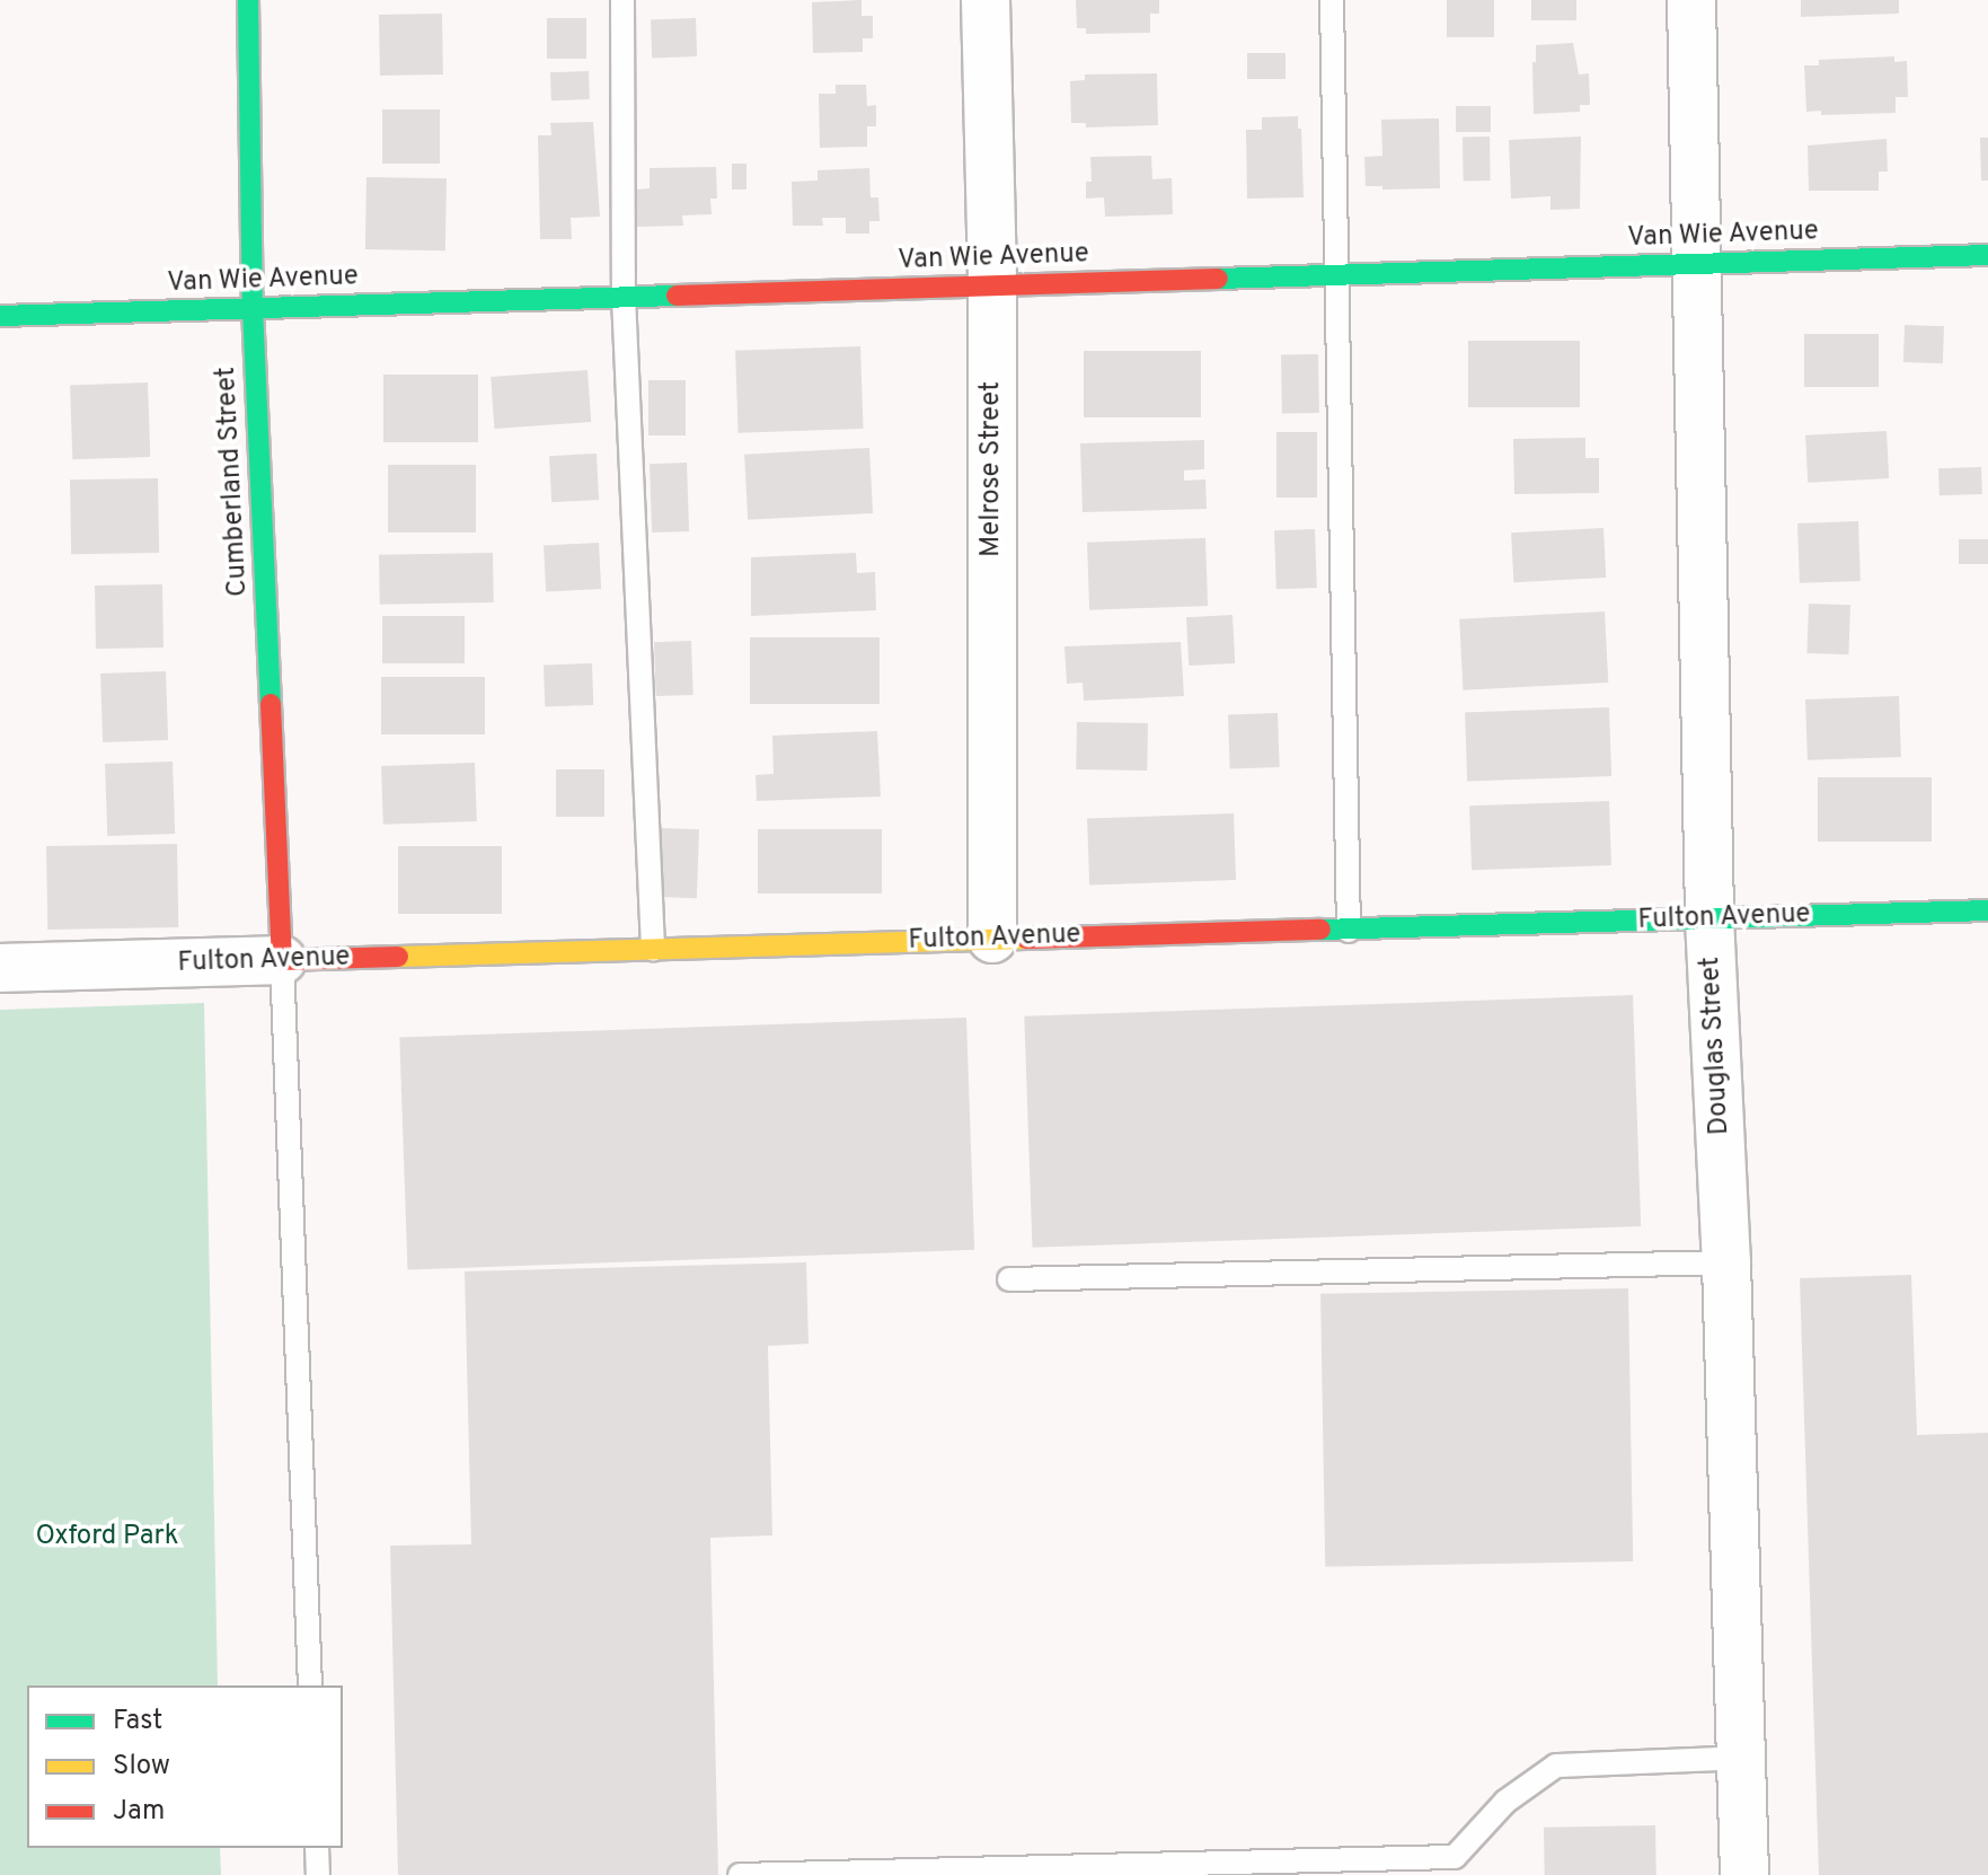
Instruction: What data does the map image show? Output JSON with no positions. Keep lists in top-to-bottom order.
{
  "streets": {
    "street": [
      "Van Wie Avenue",
      "Melrose Street",
      "Cumberland Street",
      "Fulton Avenue",
      "Douglas Street"
    ]
  },
  "crossings": [
    ["Van Wie Avenue", "Melrose Street"],
    ["Van Wie Avenue", "Cumberland Street"],
    ["Van Wie Avenue", "Douglas Street"],
    ["Melrose Street", "Fulton Avenue"],
    ["Cumberland Street", "Fulton Avenue"],
    ["Fulton Avenue", "Douglas Street"]
  ],
  "parks": ["Oxford Park"],
  "legend": ["Fast", "Slow", "Jam"]
}
